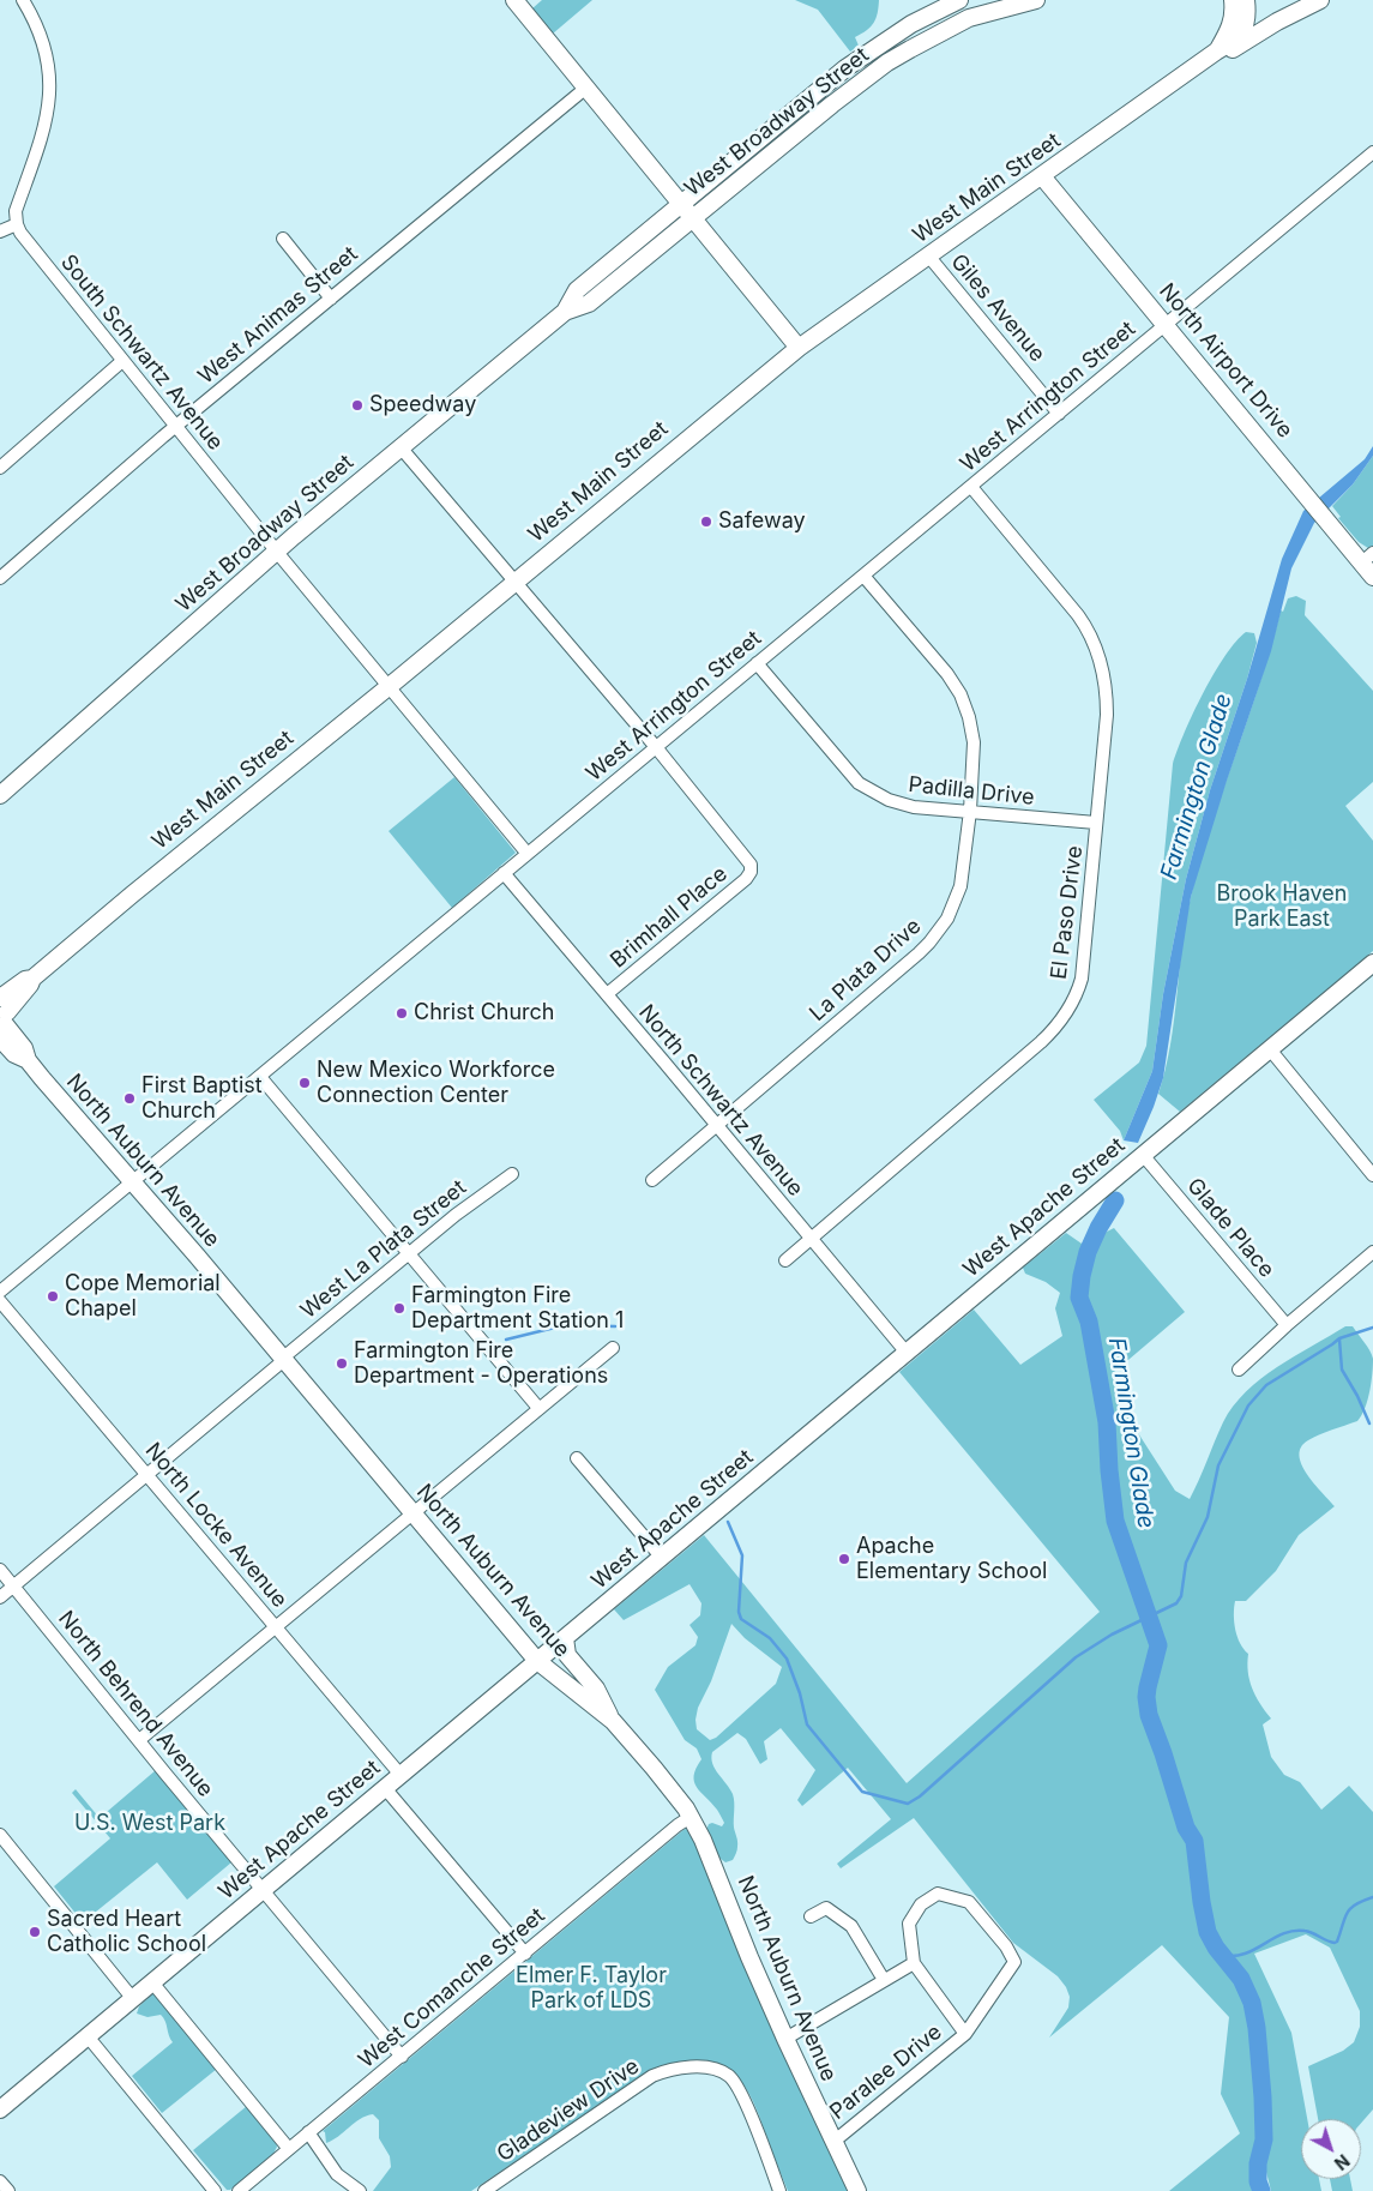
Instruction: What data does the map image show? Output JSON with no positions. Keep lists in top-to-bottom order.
{
  "streets": {
    "main road": [
      "West Broadway Street",
      "West Main Street",
      "North Airport Drive",
      "North Auburn Avenue",
      "West Apache Street"
    ],
    "street": [
      "Giles Avenue",
      "West Animas Street",
      "South Schwartz Avenue",
      "West Arrington Street",
      "Padilla Drive",
      "El Paso Drive",
      "Brimhall Place",
      "La Plata Drive",
      "North Schwartz Avenue",
      "Glade Place",
      "West La Plata Street",
      "North Locke Avenue",
      "North Behrend Avenue",
      "West Comanche Street",
      "Paralee Drive",
      "Gladeview Drive"
    ]
  },
  "crossings": [
    ["West Broadway Street", "South Schwartz Avenue"],
    ["West Main Street", "Giles Avenue"],
    ["West Main Street", "South Schwartz Avenue"],
    ["West Main Street", "North Airport Drive"],
    ["West Main Street", "North Auburn Avenue"],
    ["Giles Avenue", "West Arrington Street"],
    ["West Animas Street", "South Schwartz Avenue"],
    ["North Airport Drive", "West Arrington Street"],
    ["West Arrington Street", "Padilla Drive"],
    ["West Arrington Street", "El Paso Drive"],
    ["West Arrington Street", "Brimhall Place"],
    ["West Arrington Street", "La Plata Drive"],
    ["West Arrington Street", "North Schwartz Avenue"],
    ["West Arrington Street", "North Auburn Avenue"],
    ["Padilla Drive", "El Paso Drive"],
    ["Padilla Drive", "La Plata Drive"],
    ["El Paso Drive", "North Schwartz Avenue"],
    ["Brimhall Place", "North Schwartz Avenue"],
    ["La Plata Drive", "North Schwartz Avenue"],
    ["North Schwartz Avenue", "West Apache Street"],
    ["North Auburn Avenue", "West Apache Street"],
    ["North Auburn Avenue", "West La Plata Street"],
    ["North Auburn Avenue", "West Comanche Street"],
    ["North Auburn Avenue", "Paralee Drive"],
    ["West Apache Street", "Glade Place"],
    ["West Apache Street", "North Locke Avenue"],
    ["West Apache Street", "North Behrend Avenue"],
    ["West La Plata Street", "North Locke Avenue"],
    ["West La Plata Street", "North Behrend Avenue"],
    ["North Behrend Avenue", "West Comanche Street"]
  ],
  "water": ["Farmington Glade"],
  "parks": ["Brook Haven Park East", "U.S. West Park", "Elmer F. Taylor Park of LDS"],
  "places": [
    "Speedway",
    "Safeway",
    "Christ Church",
    "New Mexico Workforce Connection Center",
    "First Baptist Church",
    "Cope Memorial Chapel",
    "Farmington Fire Department Station 1",
    "Farmington Fire Department - Operations",
    "Apache Elementary School",
    "Sacred Heart Catholic School"
  ],
  "north": "bottom right"
}
